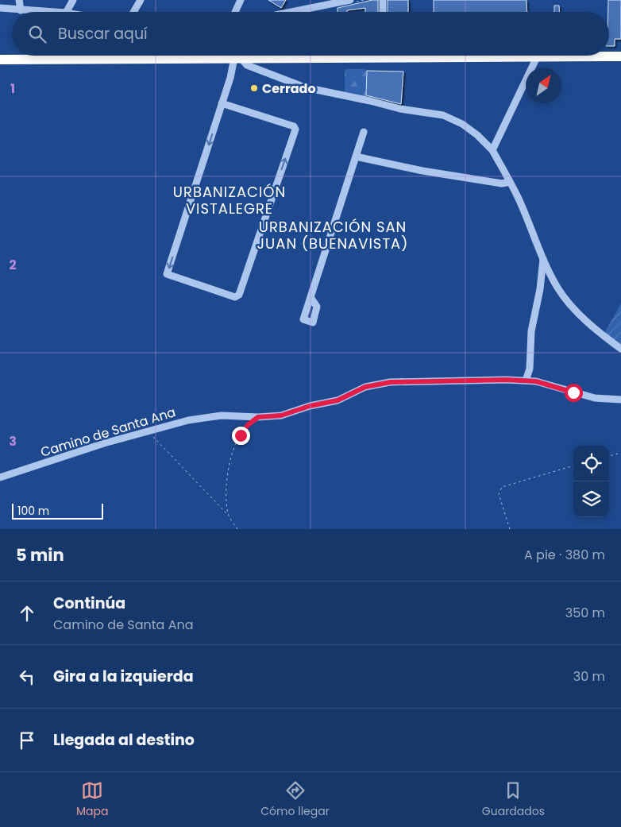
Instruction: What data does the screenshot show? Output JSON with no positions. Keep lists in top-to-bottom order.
{
  "streets": {
    "street": ["Camino de Santa Ana"]
  },
  "districts": ["URBANIZACIÓN VISTALEGRE", "URBANIZACIÓN SAN JUAN (BUENAVISTA)"],
  "places": ["Cerrado"],
  "scale_bar": "100 m",
  "north": "top right",
  "page": {
    "search": "Buscar aquí",
    "scale": "100 m",
    "heading": ["5 min", "A pie · 380 m"],
    "list": [
      ["Continúa", "Camino de Santa Ana", "350 m"],
      ["Gira a la izquierda", "30 m"],
      "Llegada al destino"
    ],
    "nav": ["Mapa", "Cómo llegar", "Guardados"]
  },
  "grid": {
    "rows": ["1", "2", "3"]
  }
}
